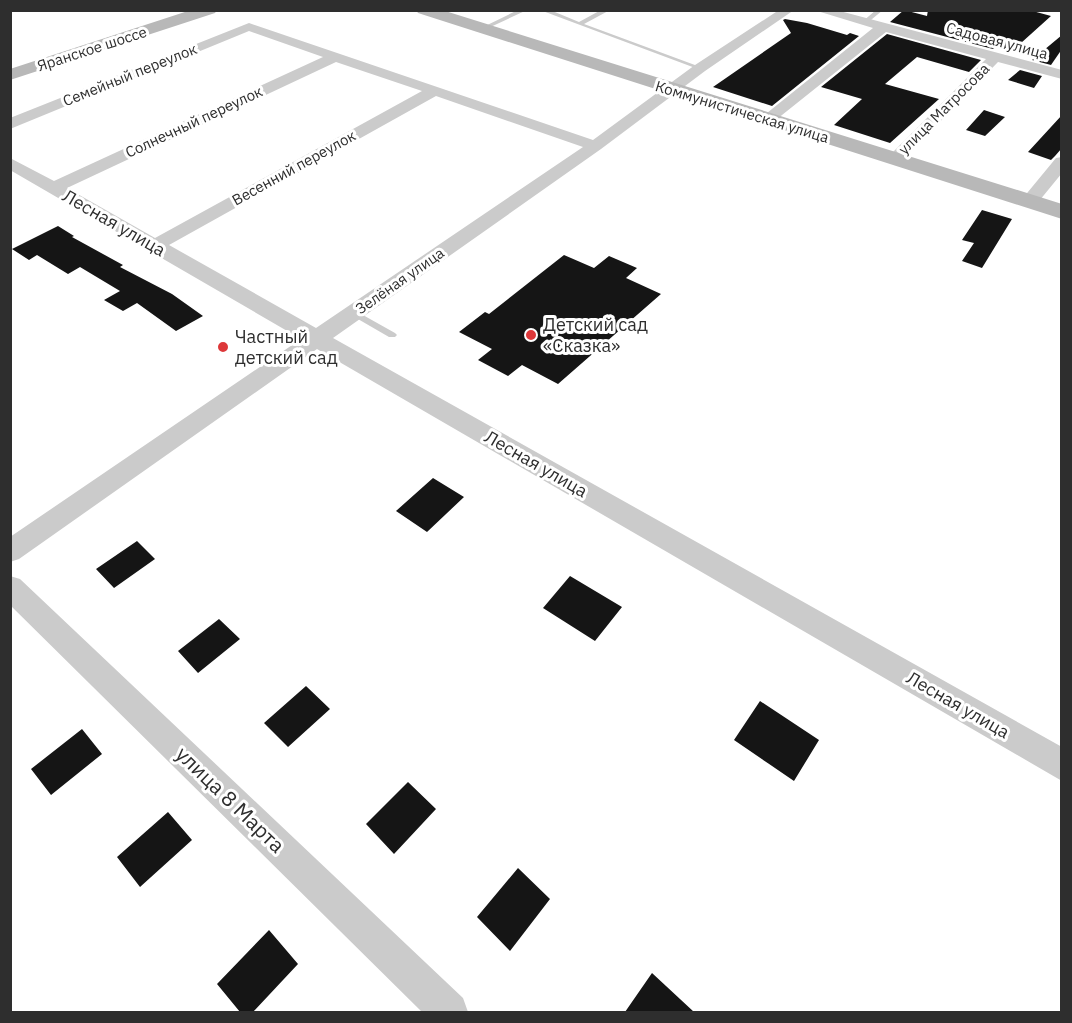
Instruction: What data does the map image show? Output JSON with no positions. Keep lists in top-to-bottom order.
{
  "streets": {
    "street": [
      "Садовая улица",
      "Яранское шоссе",
      "Семейный переулок",
      "улица Матросова",
      "Коммунистическая улица",
      "Солнечный переулок",
      "Весенний переулок",
      "Лесная улица",
      "Зелёная улица",
      "улица 8 Марта"
    ]
  },
  "crossings": [
    ["Садовая улица", "улица Матросова"],
    ["Семейный переулок", "Солнечный переулок"],
    ["улица Матросова", "Коммунистическая улица"],
    ["Коммунистическая улица", "Зелёная улица"],
    ["Солнечный переулок", "Лесная улица"],
    ["Весенний переулок", "Лесная улица"],
    ["Лесная улица", "Зелёная улица"]
  ],
  "places": ["Детский сад «Сказка»", "Частный детский сад"]
}
